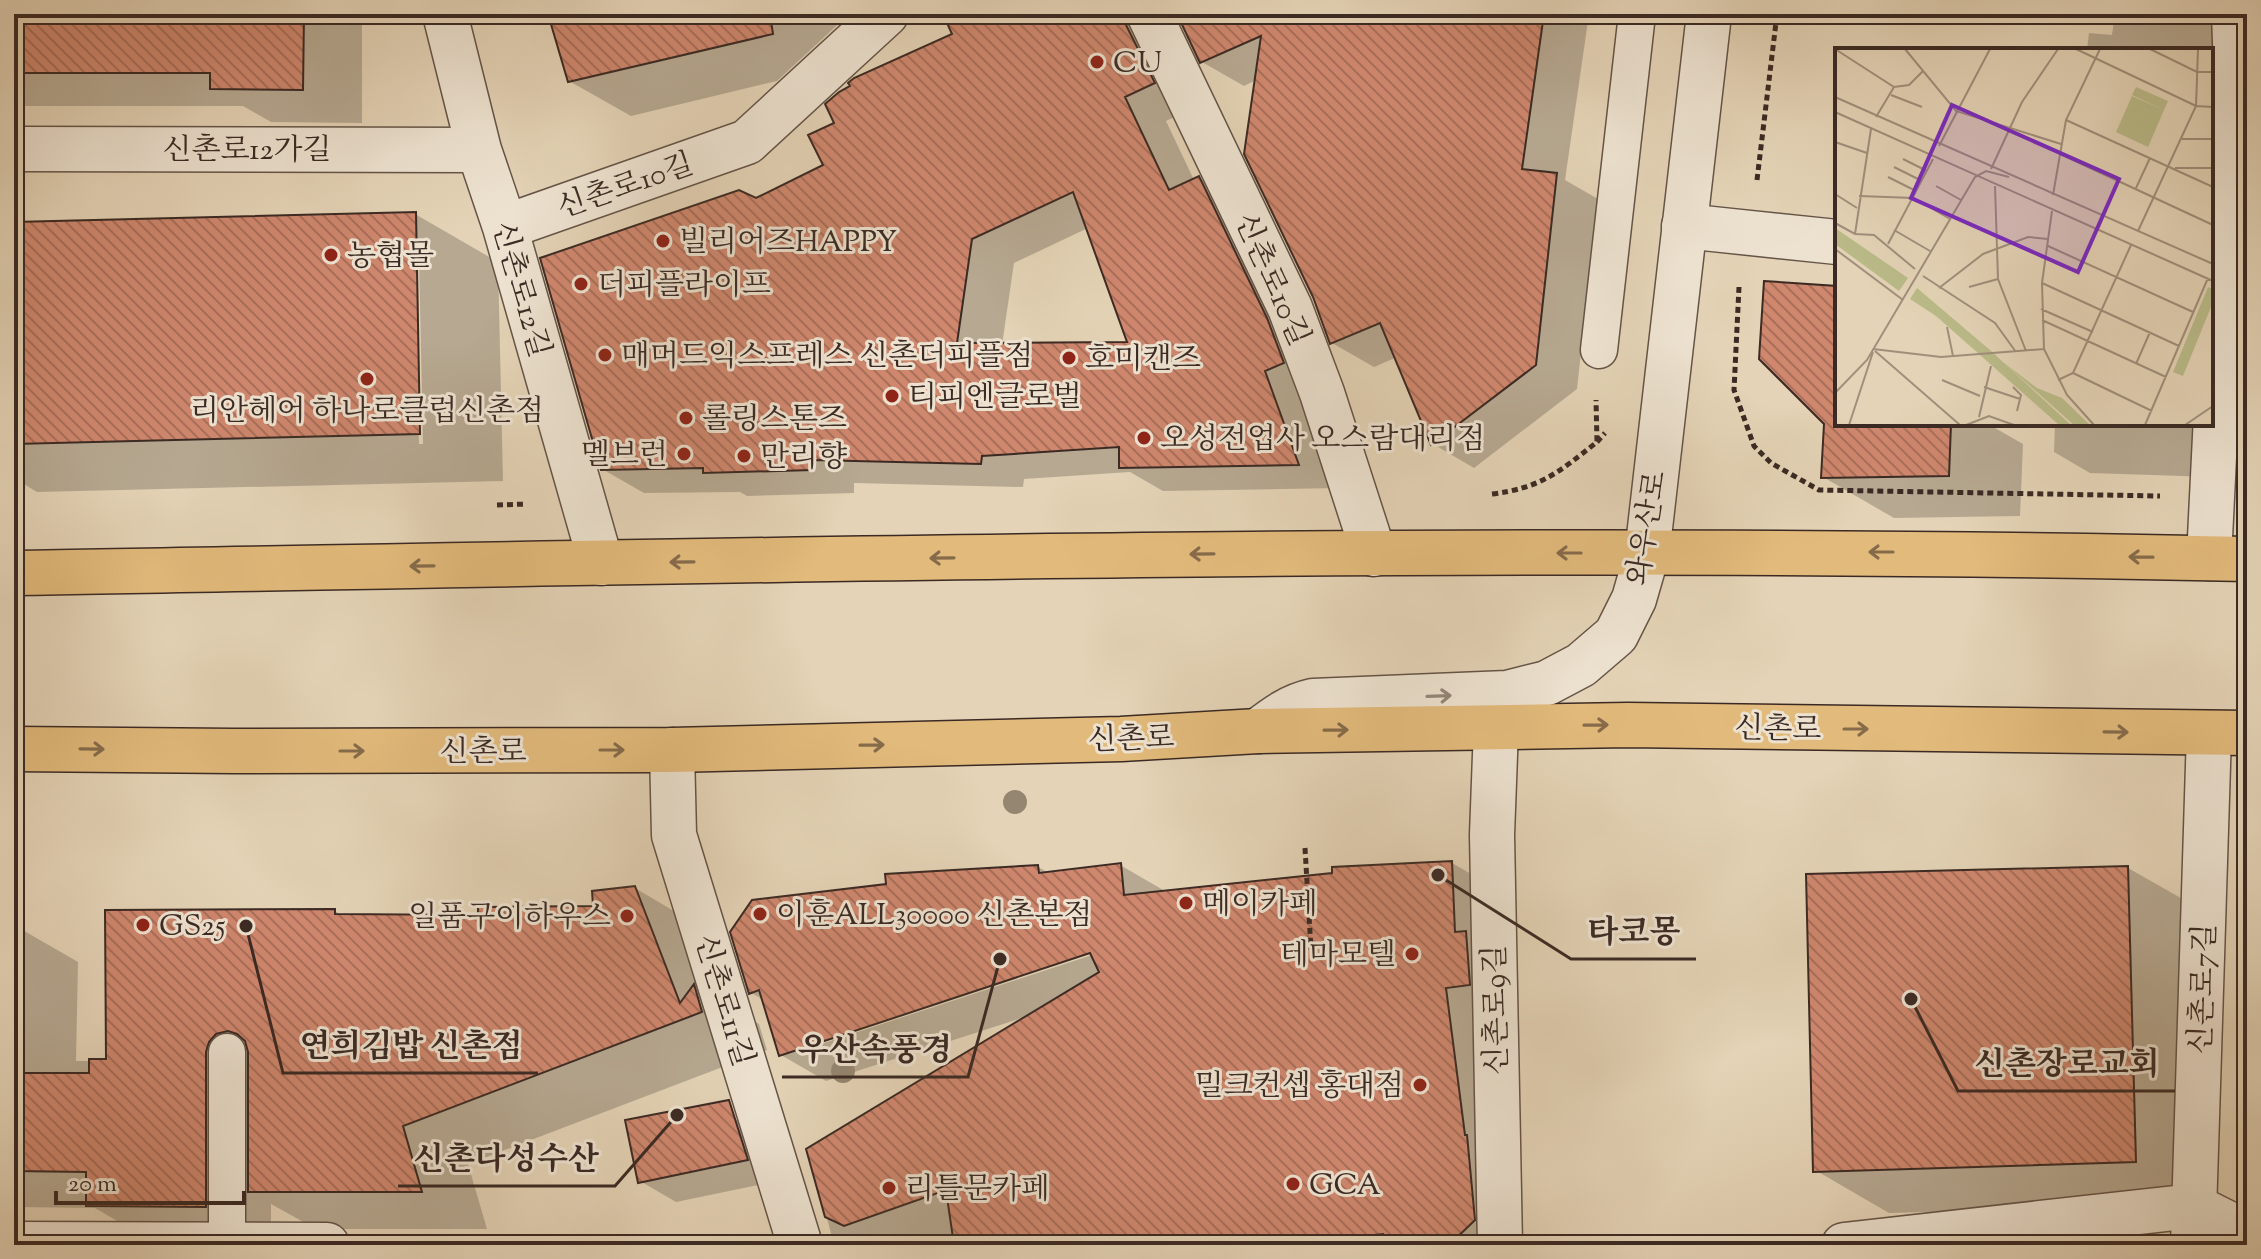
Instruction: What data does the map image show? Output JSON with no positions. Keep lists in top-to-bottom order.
{
  "streets": {
    "main road": ["신촌로"],
    "street": [
      "신촌로12가길",
      "신촌로10길",
      "신촌로12길",
      "와우산로",
      "신촌로7길",
      "신촌로11길",
      "신촌로9길"
    ]
  },
  "crossings": [
    ["신촌로12가길", "신촌로12길"],
    ["신촌로10길", "신촌로12길"],
    ["와우산로", "신촌로"],
    ["신촌로", "신촌로7길"],
    ["신촌로", "신촌로11길"],
    ["신촌로", "신촌로9길"]
  ],
  "one_way": ["와우산로"],
  "places": [
    "CU",
    "빌리어즈HAPPY",
    "농협몰",
    "더피플라이프",
    "매머드익스프레스 신촌더피플점",
    "호미캔즈",
    "리안헤어 하나로클럽신촌점",
    "티피엔글로벌",
    "롤링스톤즈",
    "오성전업사 오스람대리점",
    "멜브런",
    "만리향",
    "타코몽",
    "메이카페",
    "이훈ALL30000 신촌본점",
    "일품구이하우스",
    "GS25",
    "연희김밥 신촌점",
    "테마모텔",
    "우산속풍경",
    "신촌장로교회",
    "밀크컨셉 홍대점",
    "신촌다성수산",
    "GCA",
    "리틀문카페"
  ],
  "scale_bar": "20 m"
}
